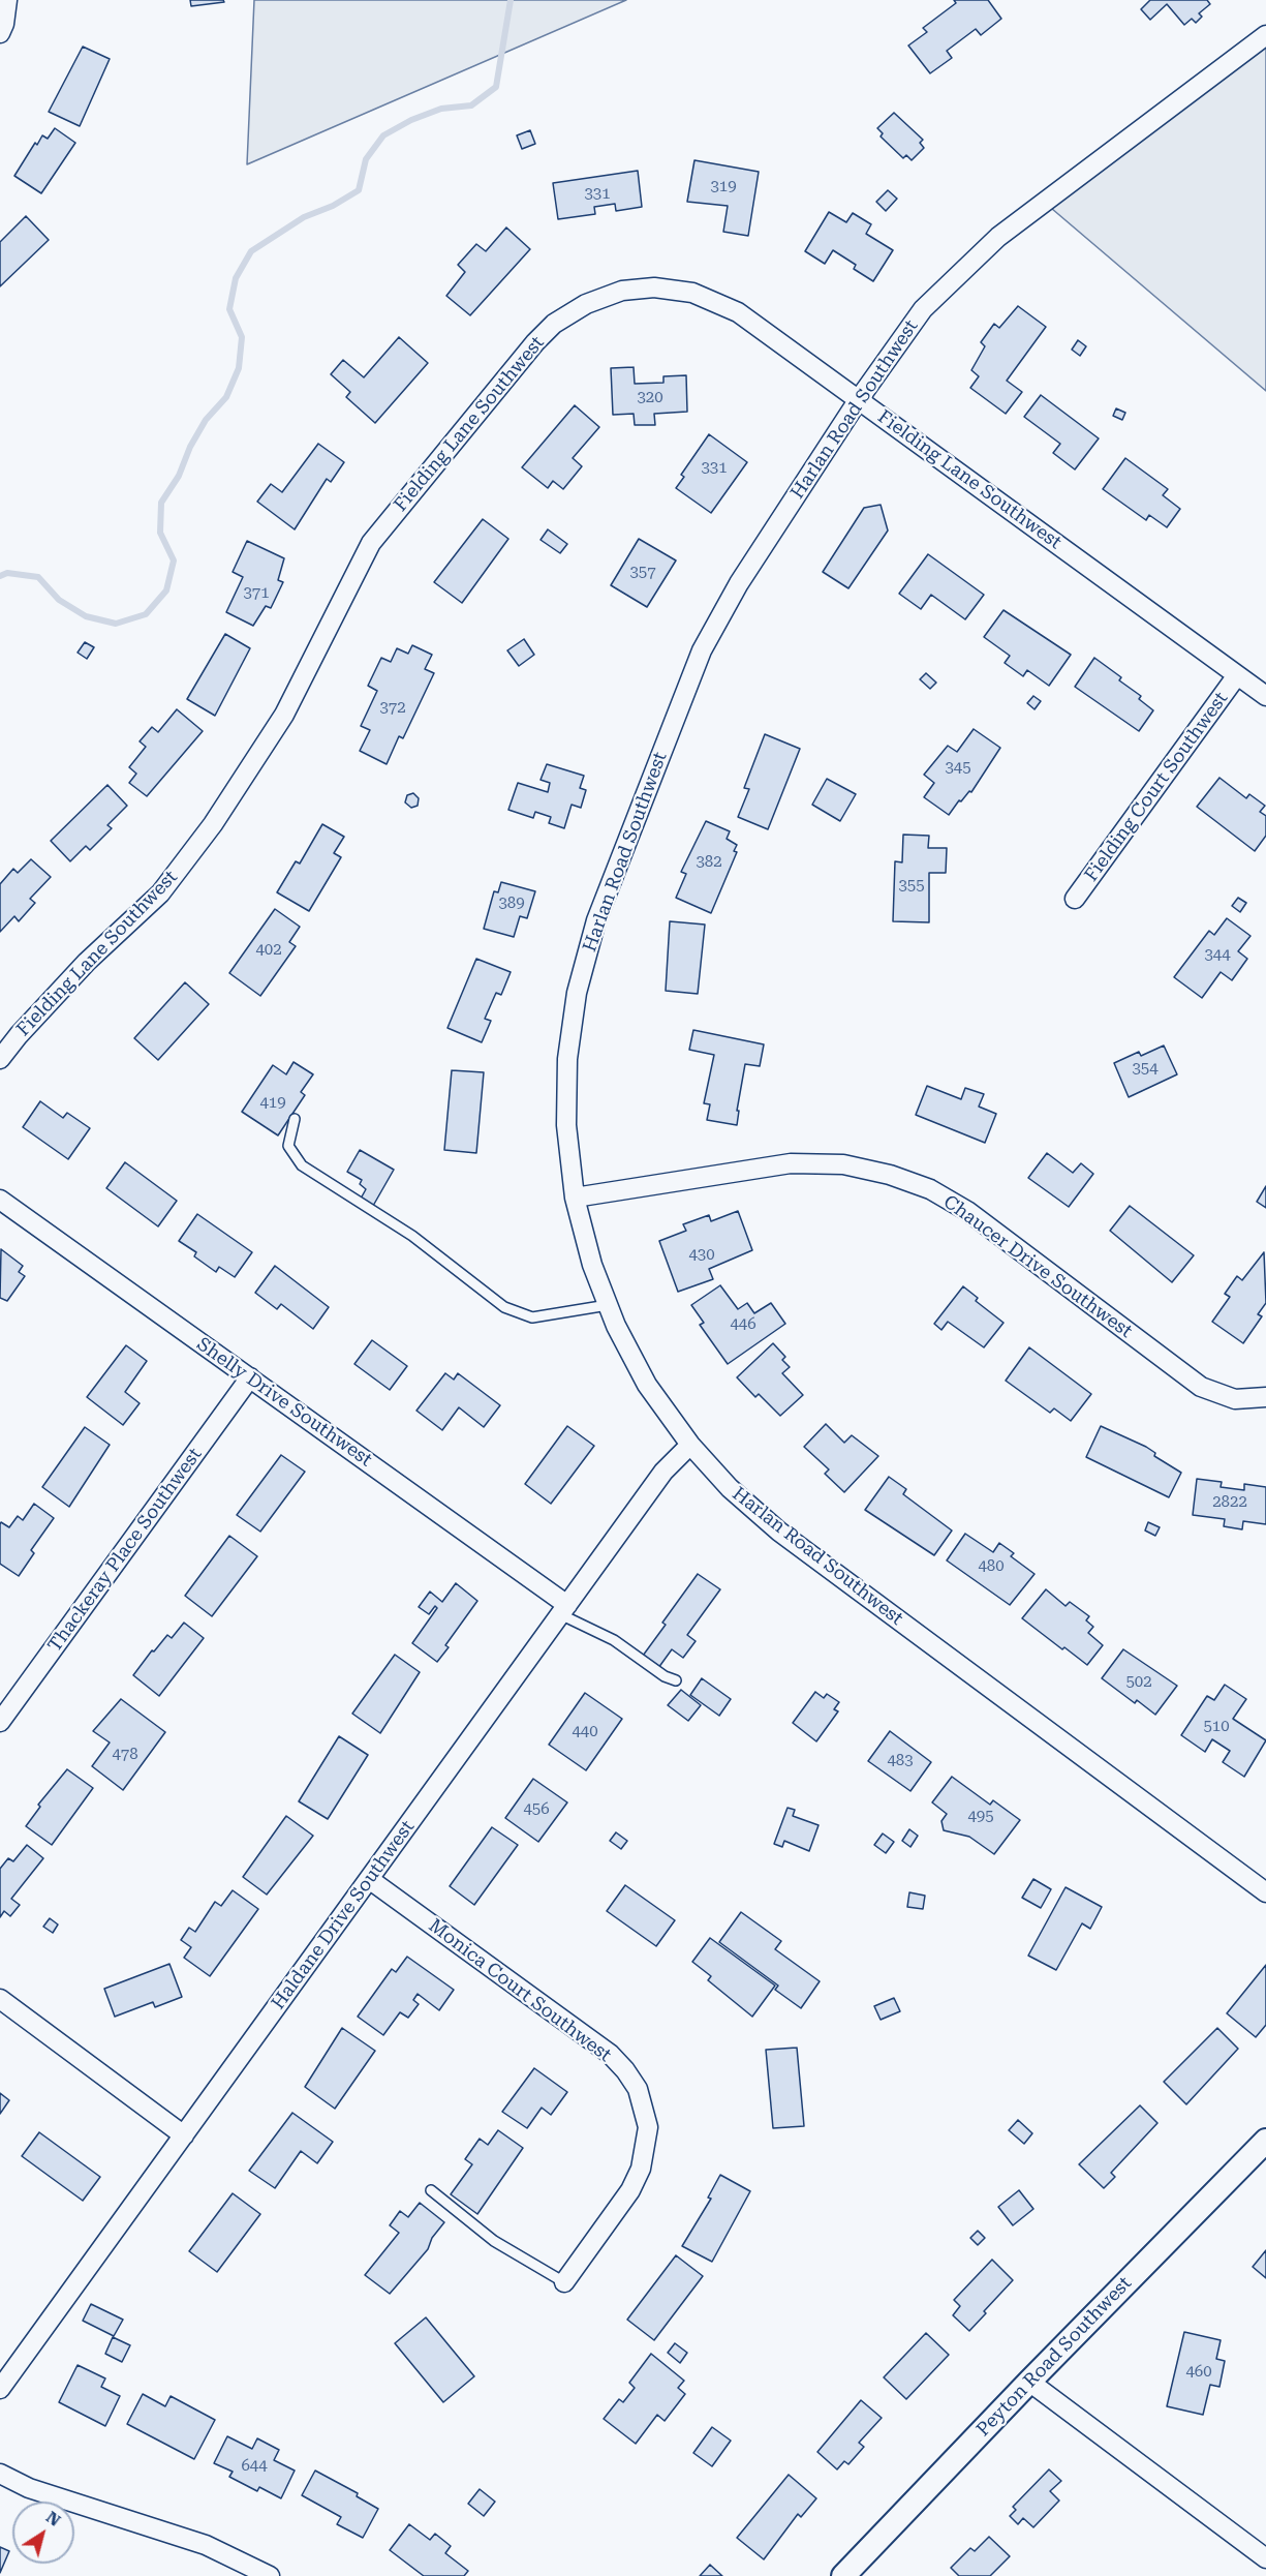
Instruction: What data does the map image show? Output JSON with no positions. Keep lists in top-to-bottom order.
{
  "streets": {
    "street": [
      "Harlan Road Southwest",
      "Fielding Lane Southwest",
      "Fielding Court Southwest",
      "Chaucer Drive Southwest",
      "Shelly Drive Southwest",
      "Thackeray Place Southwest",
      "Haldane Drive Southwest",
      "Monica Court Southwest",
      "Peyton Road Southwest"
    ]
  },
  "crossings": [
    ["Harlan Road Southwest", "Fielding Lane Southwest"],
    ["Harlan Road Southwest", "Chaucer Drive Southwest"],
    ["Harlan Road Southwest", "Haldane Drive Southwest"],
    ["Fielding Lane Southwest", "Fielding Court Southwest"],
    ["Shelly Drive Southwest", "Thackeray Place Southwest"],
    ["Shelly Drive Southwest", "Haldane Drive Southwest"],
    ["Haldane Drive Southwest", "Monica Court Southwest"]
  ],
  "house_numbers": [
    "319",
    "331",
    "320",
    "331",
    "357",
    "371",
    "372",
    "345",
    "382",
    "355",
    "389",
    "402",
    "344",
    "354",
    "419",
    "430",
    "446",
    "2822",
    "480",
    "502",
    "510",
    "440",
    "478",
    "483",
    "456",
    "495",
    "460",
    "644"
  ],
  "north": "top right"
}
